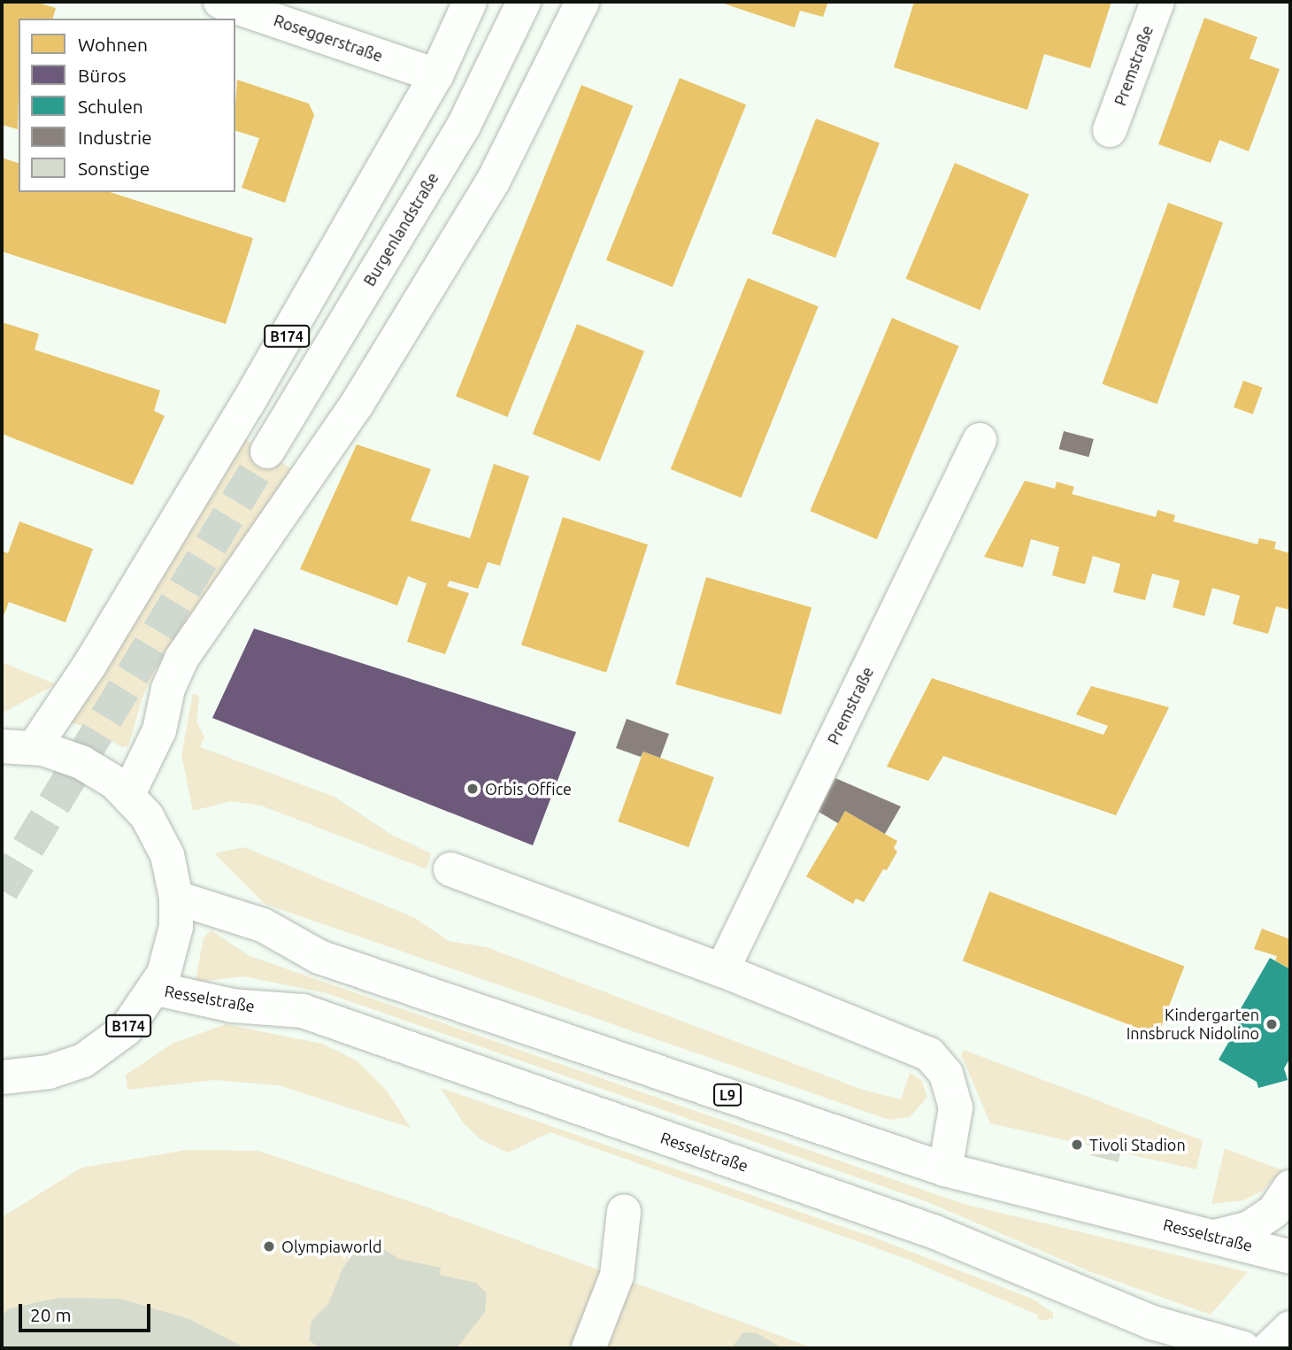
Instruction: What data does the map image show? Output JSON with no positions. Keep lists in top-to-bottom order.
{
  "streets": {
    "main road": [
      "Roseggerstraße",
      "Premstraße",
      "Burgenlandstraße",
      "B174",
      "Resselstraße",
      "L9"
    ]
  },
  "crossings": [
    ["Roseggerstraße", "B174"],
    ["B174", "Resselstraße"]
  ],
  "places": [
    "Orbis Office",
    "Kindergarten Innsbruck Nidolino",
    "Tivoli Stadion",
    "Olympiaworld"
  ],
  "legend": [
    "Wohnen",
    "Büros",
    "Schulen",
    "Industrie",
    "Sonstige"
  ],
  "scale_bar": "20 m"
}
